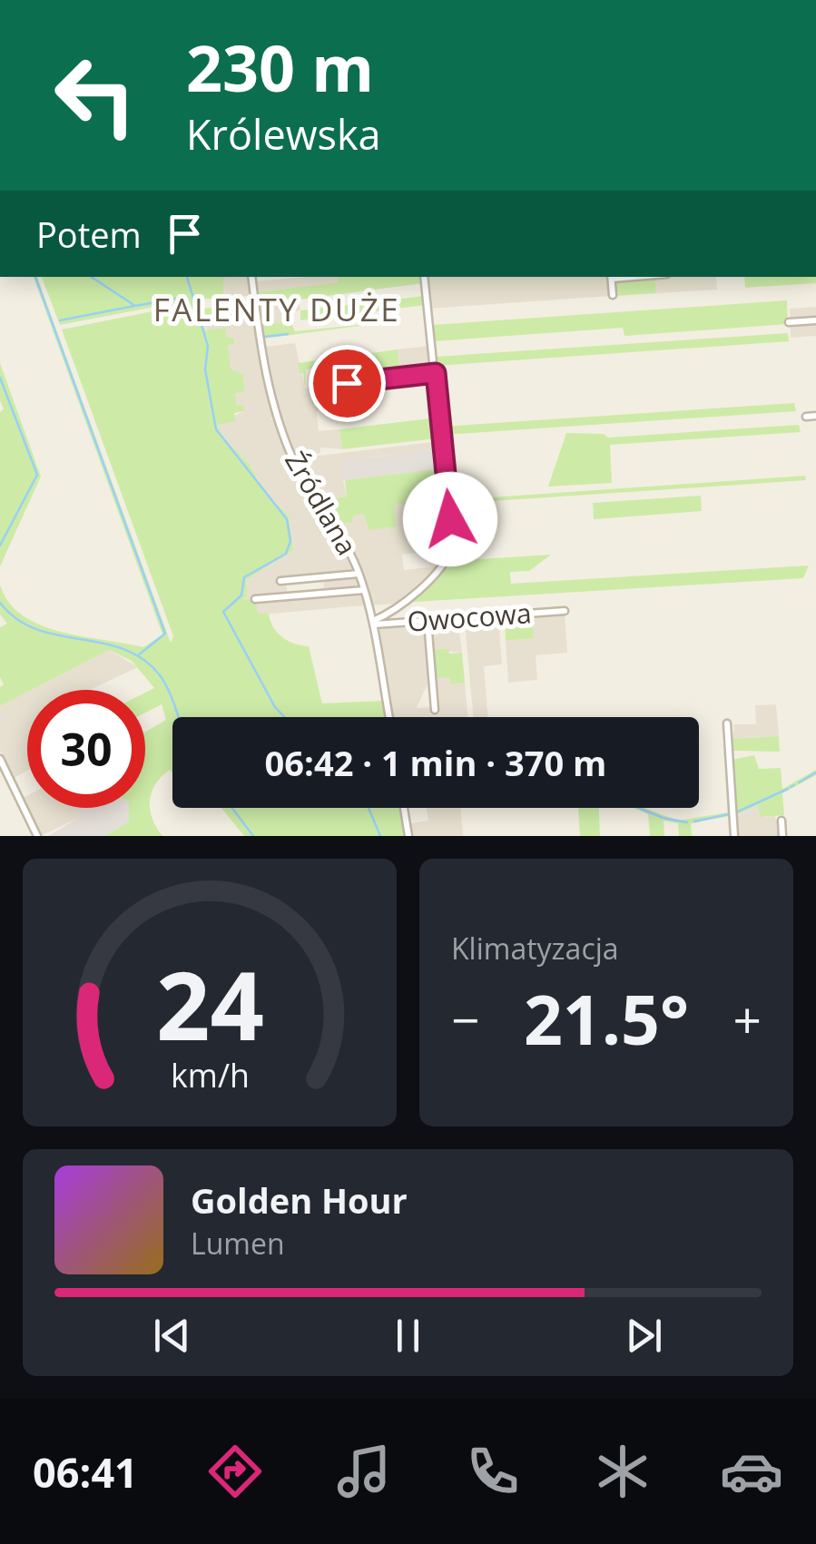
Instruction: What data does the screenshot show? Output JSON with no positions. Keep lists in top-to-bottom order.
{
  "streets": {
    "street": ["Źródlana", "Owocowa"]
  },
  "crossings": [
    ["Źródlana", "Owocowa"]
  ],
  "districts": ["FALENTY DUŻE"],
  "page": {
    "turn": ["230 m", "Królewska"],
    "then": "Potem",
    "limit": "30",
    "trip": "06:42 · 1 min · 370 m",
    "tile": "Klimatyzacja",
    "heat": ["−", "21.5°", "+"],
    "song": ["Golden Hour", "Lumen"],
    "tabs": "06:41",
    "gauge": ["24", "km/h"]
  }
}
